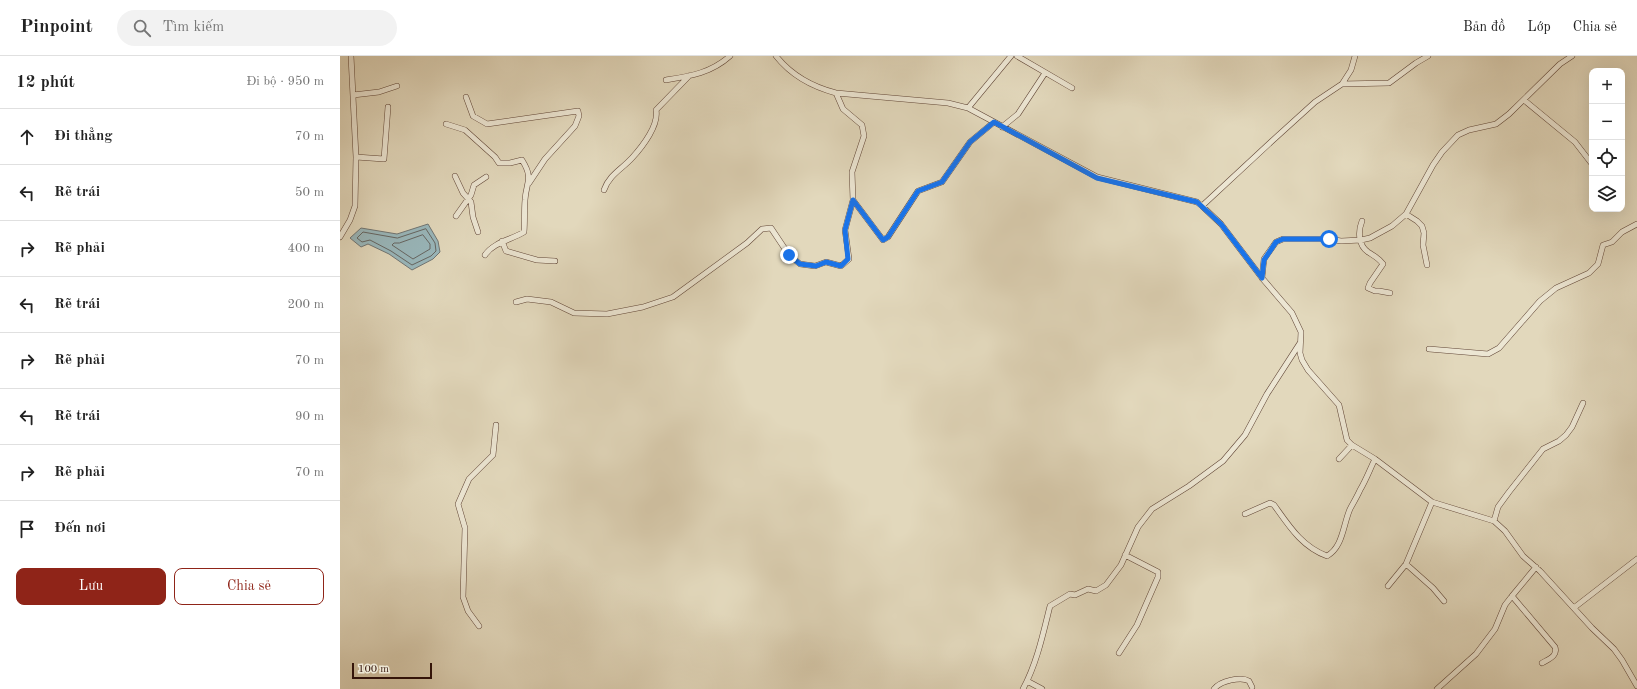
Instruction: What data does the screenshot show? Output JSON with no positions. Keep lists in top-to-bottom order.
{
  "scale_bar": "100 m",
  "page": {
    "header": "Pinpoint",
    "search": "Tìm kiếm",
    "nav": ["Bản đồ", "Lớp", "Chia sẻ"],
    "heading": ["12 phút", "Đi bộ · 950 m"],
    "map_buttons": ["+", "−"],
    "list": [
      ["Đi thẳng", "70 m"],
      ["Rẽ trái", "50 m"],
      ["Rẽ phải", "400 m"],
      ["Rẽ trái", "200 m"],
      ["Rẽ phải", "70 m"],
      ["Rẽ trái", "90 m"],
      ["Rẽ phải", "70 m"],
      "Đến nơi"
    ],
    "buttons": ["Lưu", "Chia sẻ"],
    "scale": "100 m"
  }
}
